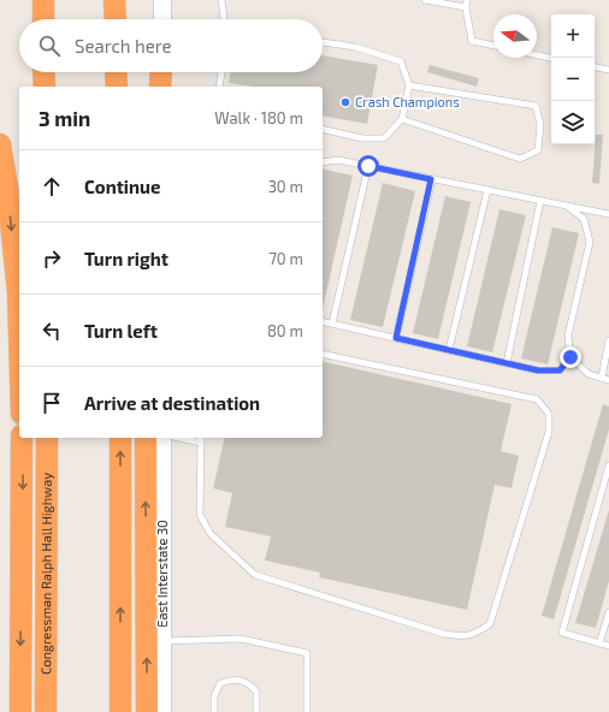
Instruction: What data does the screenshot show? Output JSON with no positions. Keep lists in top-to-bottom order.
{
  "streets": {
    "highway": ["Congressman Ralph Hall Highway"],
    "main road": ["East Interstate 30"]
  },
  "places": ["Crash Champions"],
  "north": "left",
  "page": {
    "map_buttons": ["+", "−"],
    "search": "Search here",
    "heading": ["3 min", "Walk · 180 m"],
    "list": [
      ["Continue", "30 m"],
      ["Turn right", "70 m"],
      ["Turn left", "80 m"],
      "Arrive at destination"
    ]
  }
}
